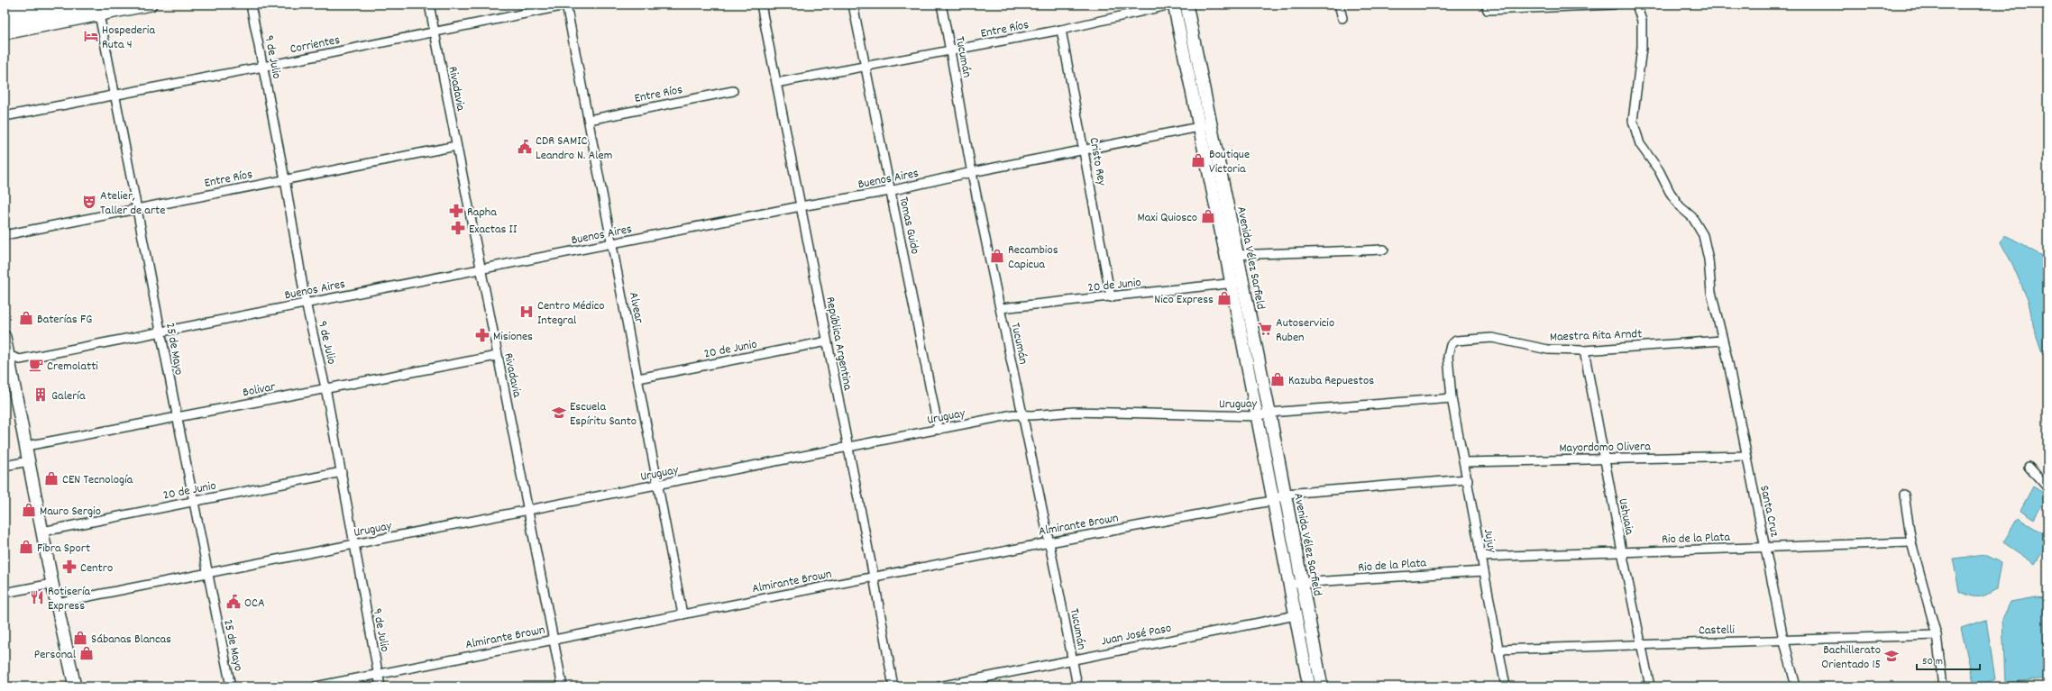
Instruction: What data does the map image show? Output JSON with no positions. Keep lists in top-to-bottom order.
{
  "streets": {
    "main road": ["Avenida Vélez Sarfield"],
    "street": [
      "Entre Ríos",
      "Corrientes",
      "9 de Julio",
      "Tucumán",
      "Rivadavia",
      "Cristo Rey",
      "Buenos Aires",
      "Tomas Guido",
      "20 de Junio",
      "Alvear",
      "Maestra Rita Arndt",
      "República Argentina",
      "25 de Mayo",
      "Bolivar",
      "Uruguay",
      "Mayordomo Olivera",
      "Santa Cruz",
      "Ushuaia",
      "Almirante Brown",
      "Rio de la Plata",
      "Jujuy",
      "Castelli",
      "Juan José Paso"
    ]
  },
  "crossings": [
    ["Entre Ríos", "9 de Julio"],
    ["Entre Ríos", "Tucumán"],
    ["Entre Ríos", "Rivadavia"],
    ["Entre Ríos", "Cristo Rey"],
    ["Entre Ríos", "Tomas Guido"],
    ["Entre Ríos", "Avenida Vélez Sarfield"],
    ["Entre Ríos", "Alvear"],
    ["Entre Ríos", "República Argentina"],
    ["Entre Ríos", "25 de Mayo"],
    ["Corrientes", "9 de Julio"],
    ["Corrientes", "Rivadavia"],
    ["Corrientes", "Alvear"],
    ["Corrientes", "25 de Mayo"],
    ["9 de Julio", "Buenos Aires"],
    ["9 de Julio", "20 de Junio"],
    ["9 de Julio", "Bolivar"],
    ["9 de Julio", "Uruguay"],
    ["9 de Julio", "Almirante Brown"],
    ["Tucumán", "Buenos Aires"],
    ["Tucumán", "20 de Junio"],
    ["Tucumán", "Uruguay"],
    ["Tucumán", "Almirante Brown"],
    ["Tucumán", "Juan José Paso"],
    ["Rivadavia", "Buenos Aires"],
    ["Rivadavia", "Bolivar"],
    ["Rivadavia", "Uruguay"],
    ["Rivadavia", "Almirante Brown"],
    ["Cristo Rey", "Buenos Aires"],
    ["Cristo Rey", "20 de Junio"],
    ["Buenos Aires", "Tomas Guido"],
    ["Buenos Aires", "Avenida Vélez Sarfield"],
    ["Buenos Aires", "Alvear"],
    ["Buenos Aires", "República Argentina"],
    ["Buenos Aires", "25 de Mayo"],
    ["Tomas Guido", "Uruguay"],
    ["Avenida Vélez Sarfield", "20 de Junio"],
    ["Avenida Vélez Sarfield", "Uruguay"],
    ["Avenida Vélez Sarfield", "Almirante Brown"],
    ["Avenida Vélez Sarfield", "Rio de la Plata"],
    ["Avenida Vélez Sarfield", "Juan José Paso"],
    ["20 de Junio", "Alvear"],
    ["20 de Junio", "República Argentina"],
    ["20 de Junio", "25 de Mayo"],
    ["Alvear", "Uruguay"],
    ["Alvear", "Almirante Brown"],
    ["Maestra Rita Arndt", "Santa Cruz"],
    ["Maestra Rita Arndt", "Ushuaia"],
    ["Maestra Rita Arndt", "Jujuy"],
    ["República Argentina", "Uruguay"],
    ["República Argentina", "Almirante Brown"],
    ["25 de Mayo", "Bolivar"],
    ["25 de Mayo", "Uruguay"],
    ["Mayordomo Olivera", "Santa Cruz"],
    ["Mayordomo Olivera", "Ushuaia"],
    ["Mayordomo Olivera", "Jujuy"],
    ["Santa Cruz", "Rio de la Plata"],
    ["Santa Cruz", "Castelli"],
    ["Ushuaia", "Rio de la Plata"],
    ["Ushuaia", "Castelli"],
    ["Rio de la Plata", "Jujuy"],
    ["Jujuy", "Castelli"]
  ],
  "places": {
    "hotel": ["Hospederia Ruta 4"],
    "public building": ["CDR SAMIC Leandro N. Alem", "OCA"],
    "shop": [
      "Boutique Victoria",
      "Maxi Quiosco",
      "Recambios Capicua",
      "Nico Express",
      "Baterías FG",
      "Kazuba Repuestos",
      "CEN Tecnología",
      "Mauro Sergio",
      "Fibra Sport",
      "Sábanas Blancas",
      "Personal"
    ],
    "theatre": ["Atelier, Taller de arte"],
    "pharmacy": [
      "Rapha",
      "Exactas II",
      "Misiones",
      "Centro"
    ],
    "hospital": ["Centro Médico Integral"],
    "supermarket": ["Autoservicio Ruben"],
    "cafe": ["Cremolatti"],
    "building": ["Galería"],
    "school or university": ["Escuela Espíritu Santo", "Bachillerato Orientado 15"],
    "restaurant": ["Rotisería Express"]
  },
  "scale_bar": "50 m"
}
